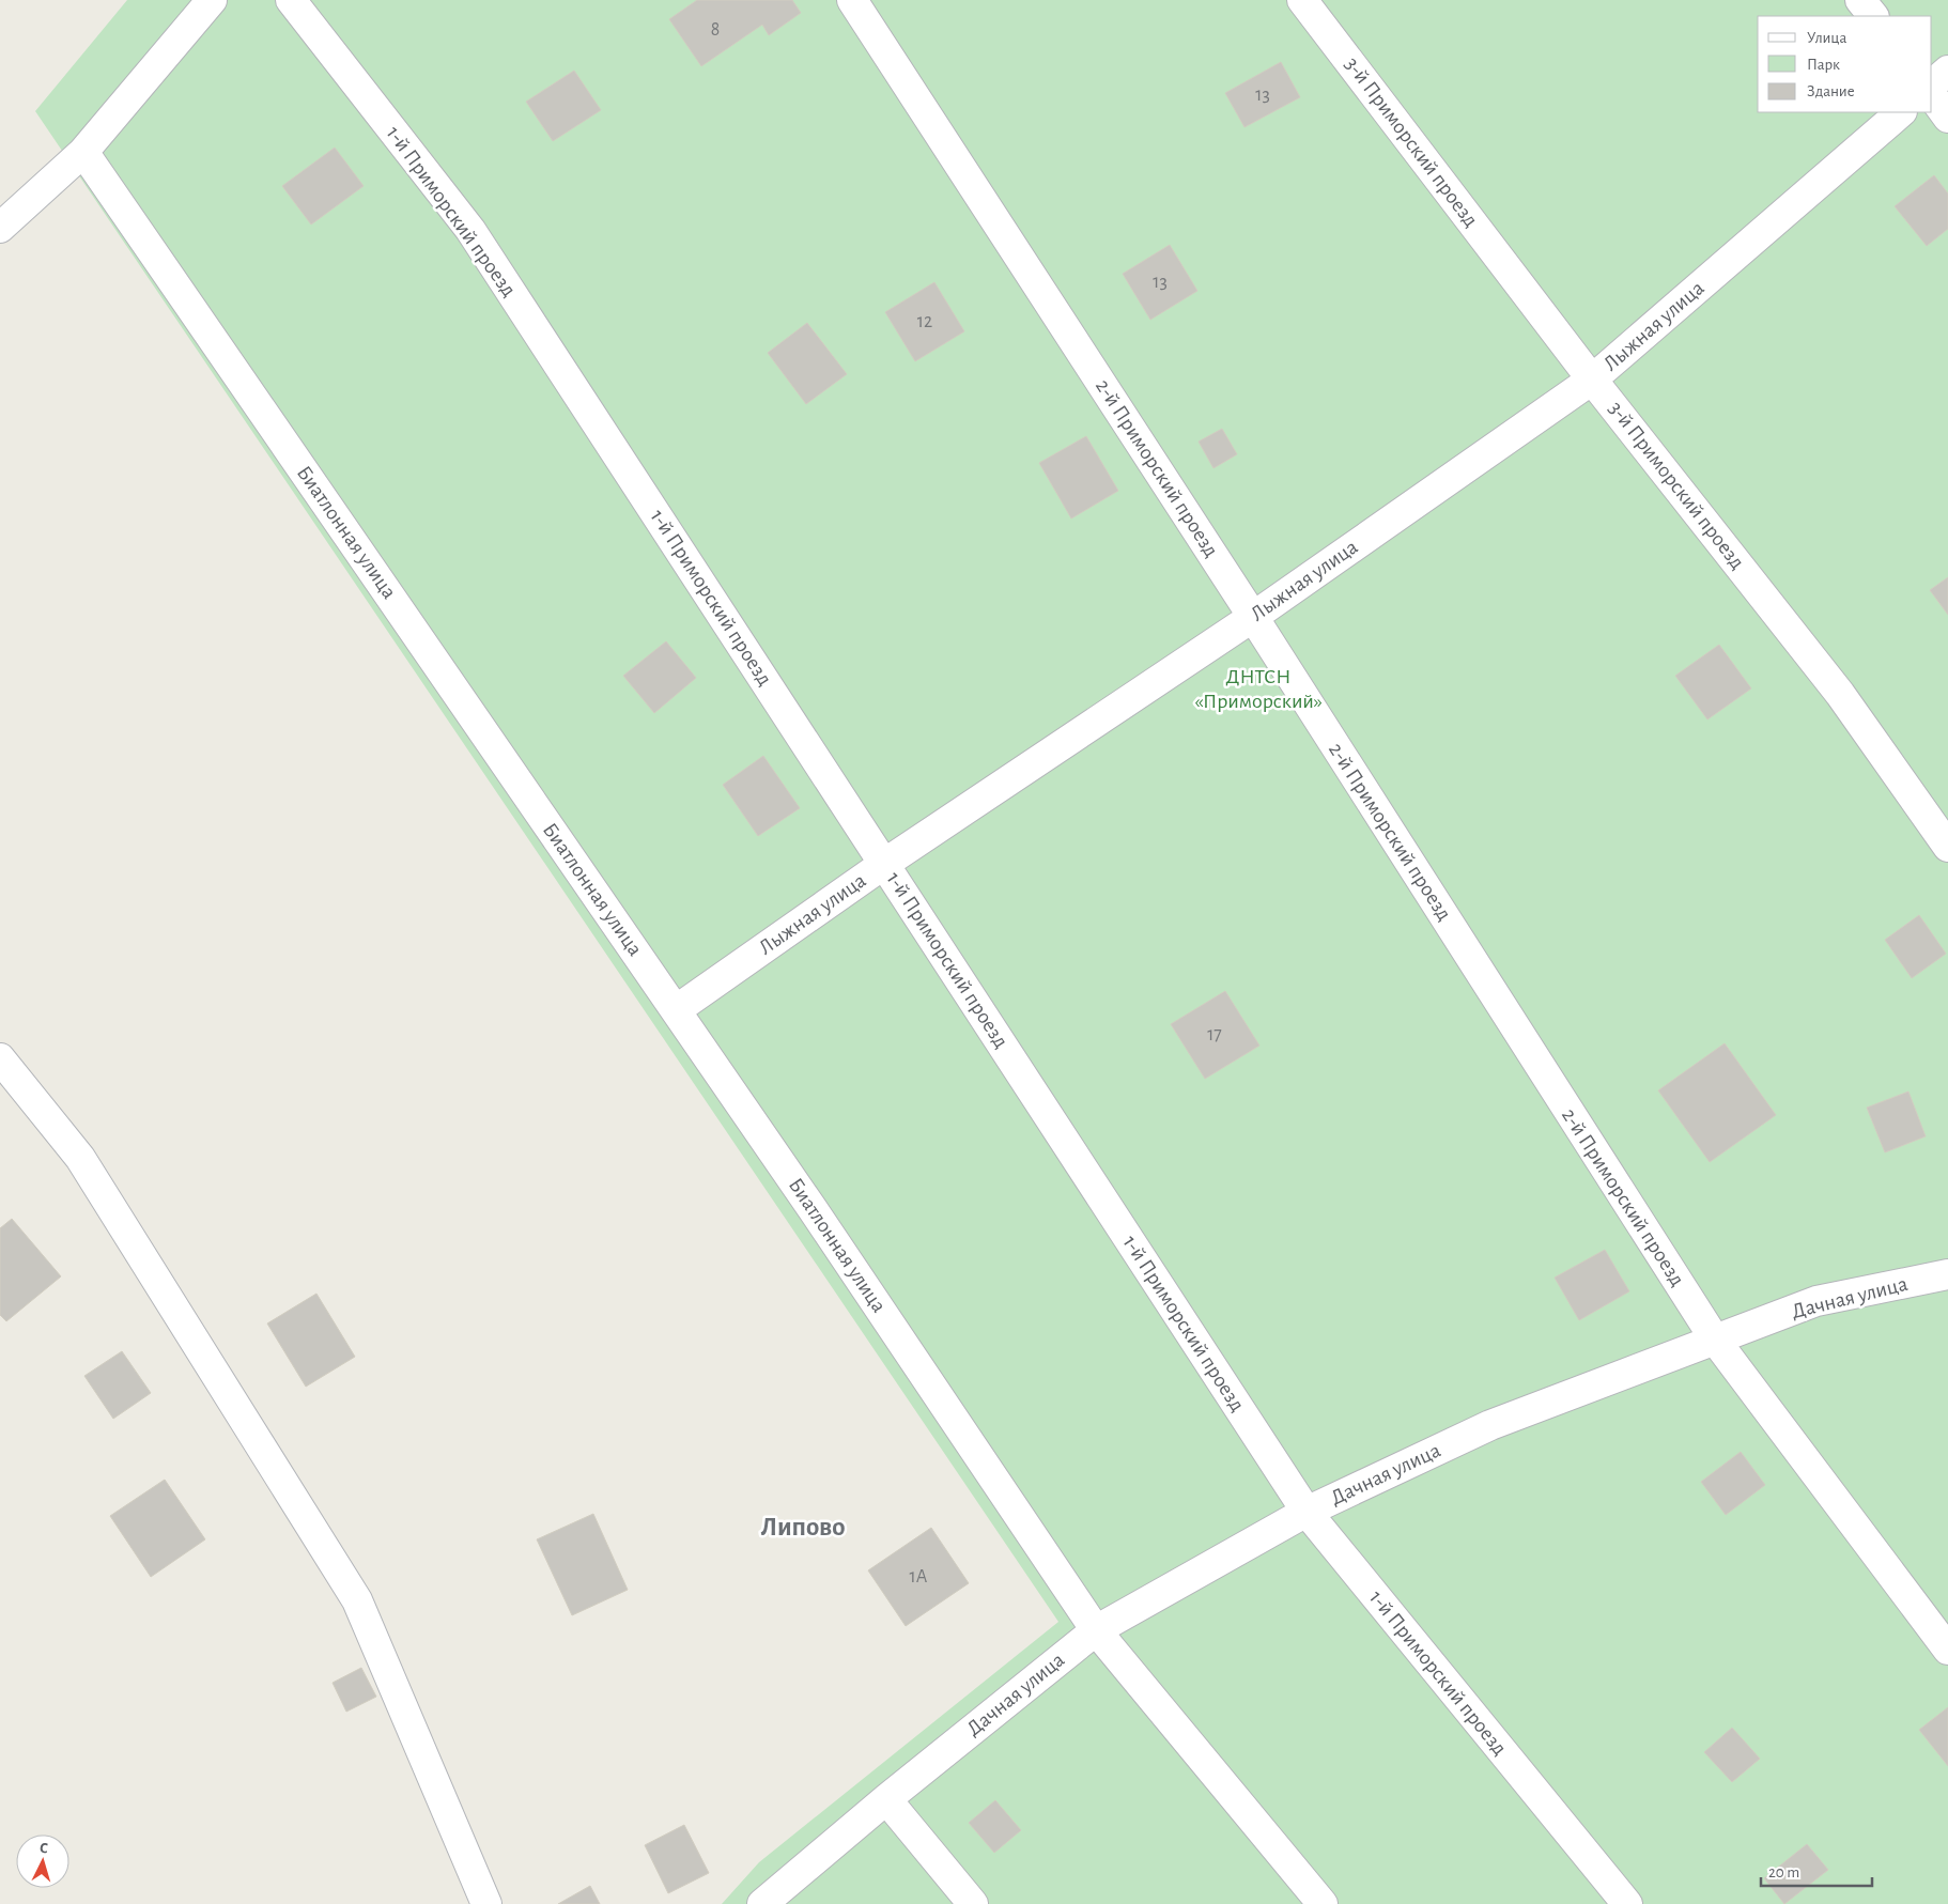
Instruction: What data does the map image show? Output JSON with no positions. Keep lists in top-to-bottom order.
{
  "streets": {
    "street": [
      "3-й Приморский проезд",
      "1-й Приморский проезд",
      "Лыжная улица",
      "2-й Приморский проезд",
      "Биатлонная улица",
      "Дачная улица"
    ]
  },
  "crossings": [
    ["3-й Приморский проезд", "Лыжная улица"],
    ["1-й Приморский проезд", "Лыжная улица"],
    ["1-й Приморский проезд", "Дачная улица"],
    ["Лыжная улица", "2-й Приморский проезд"],
    ["Лыжная улица", "Биатлонная улица"],
    ["2-й Приморский проезд", "Дачная улица"],
    ["Биатлонная улица", "Дачная улица"]
  ],
  "districts": ["Липово"],
  "parks": ["ДНТСН «Приморский»"],
  "house_numbers": [
    "8",
    "13",
    "13",
    "12",
    "17",
    "1А"
  ],
  "legend": ["Улица", "Парк", "Здание"],
  "scale_bar": "20 m",
  "north": "top"
}
